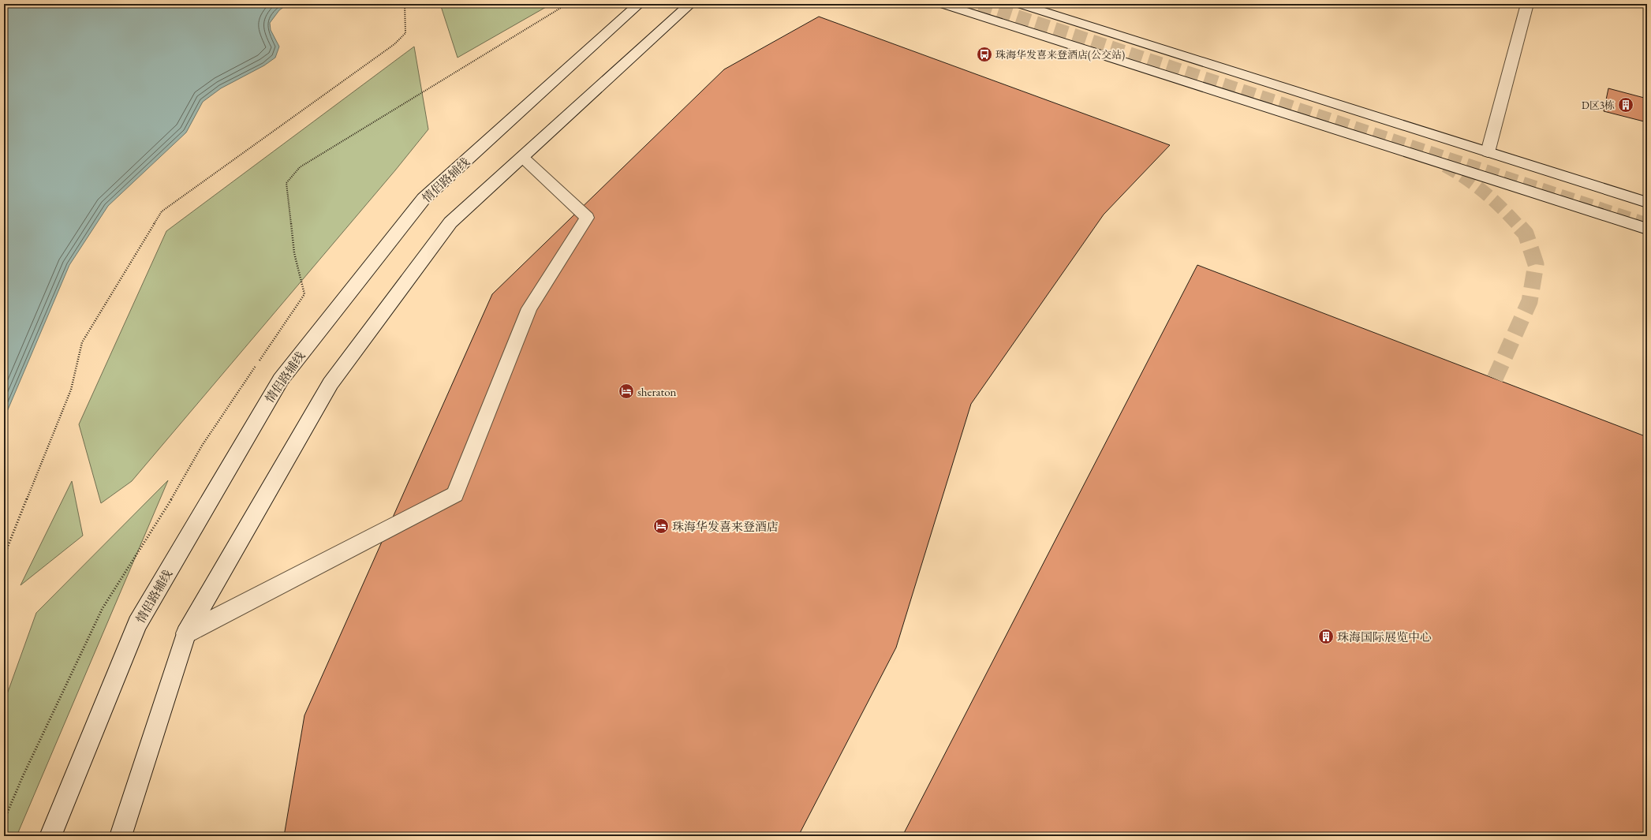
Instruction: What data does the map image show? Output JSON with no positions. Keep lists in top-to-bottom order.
{
  "streets": {
    "main road": ["情侣路辅线"]
  },
  "places": {
    "bus stop": ["珠海华发喜来登酒店(公交站)"],
    "building": ["D区3栋", "珠海国际展览中心"],
    "hotel": ["sheraton", "珠海华发喜来登酒店"]
  }
}
